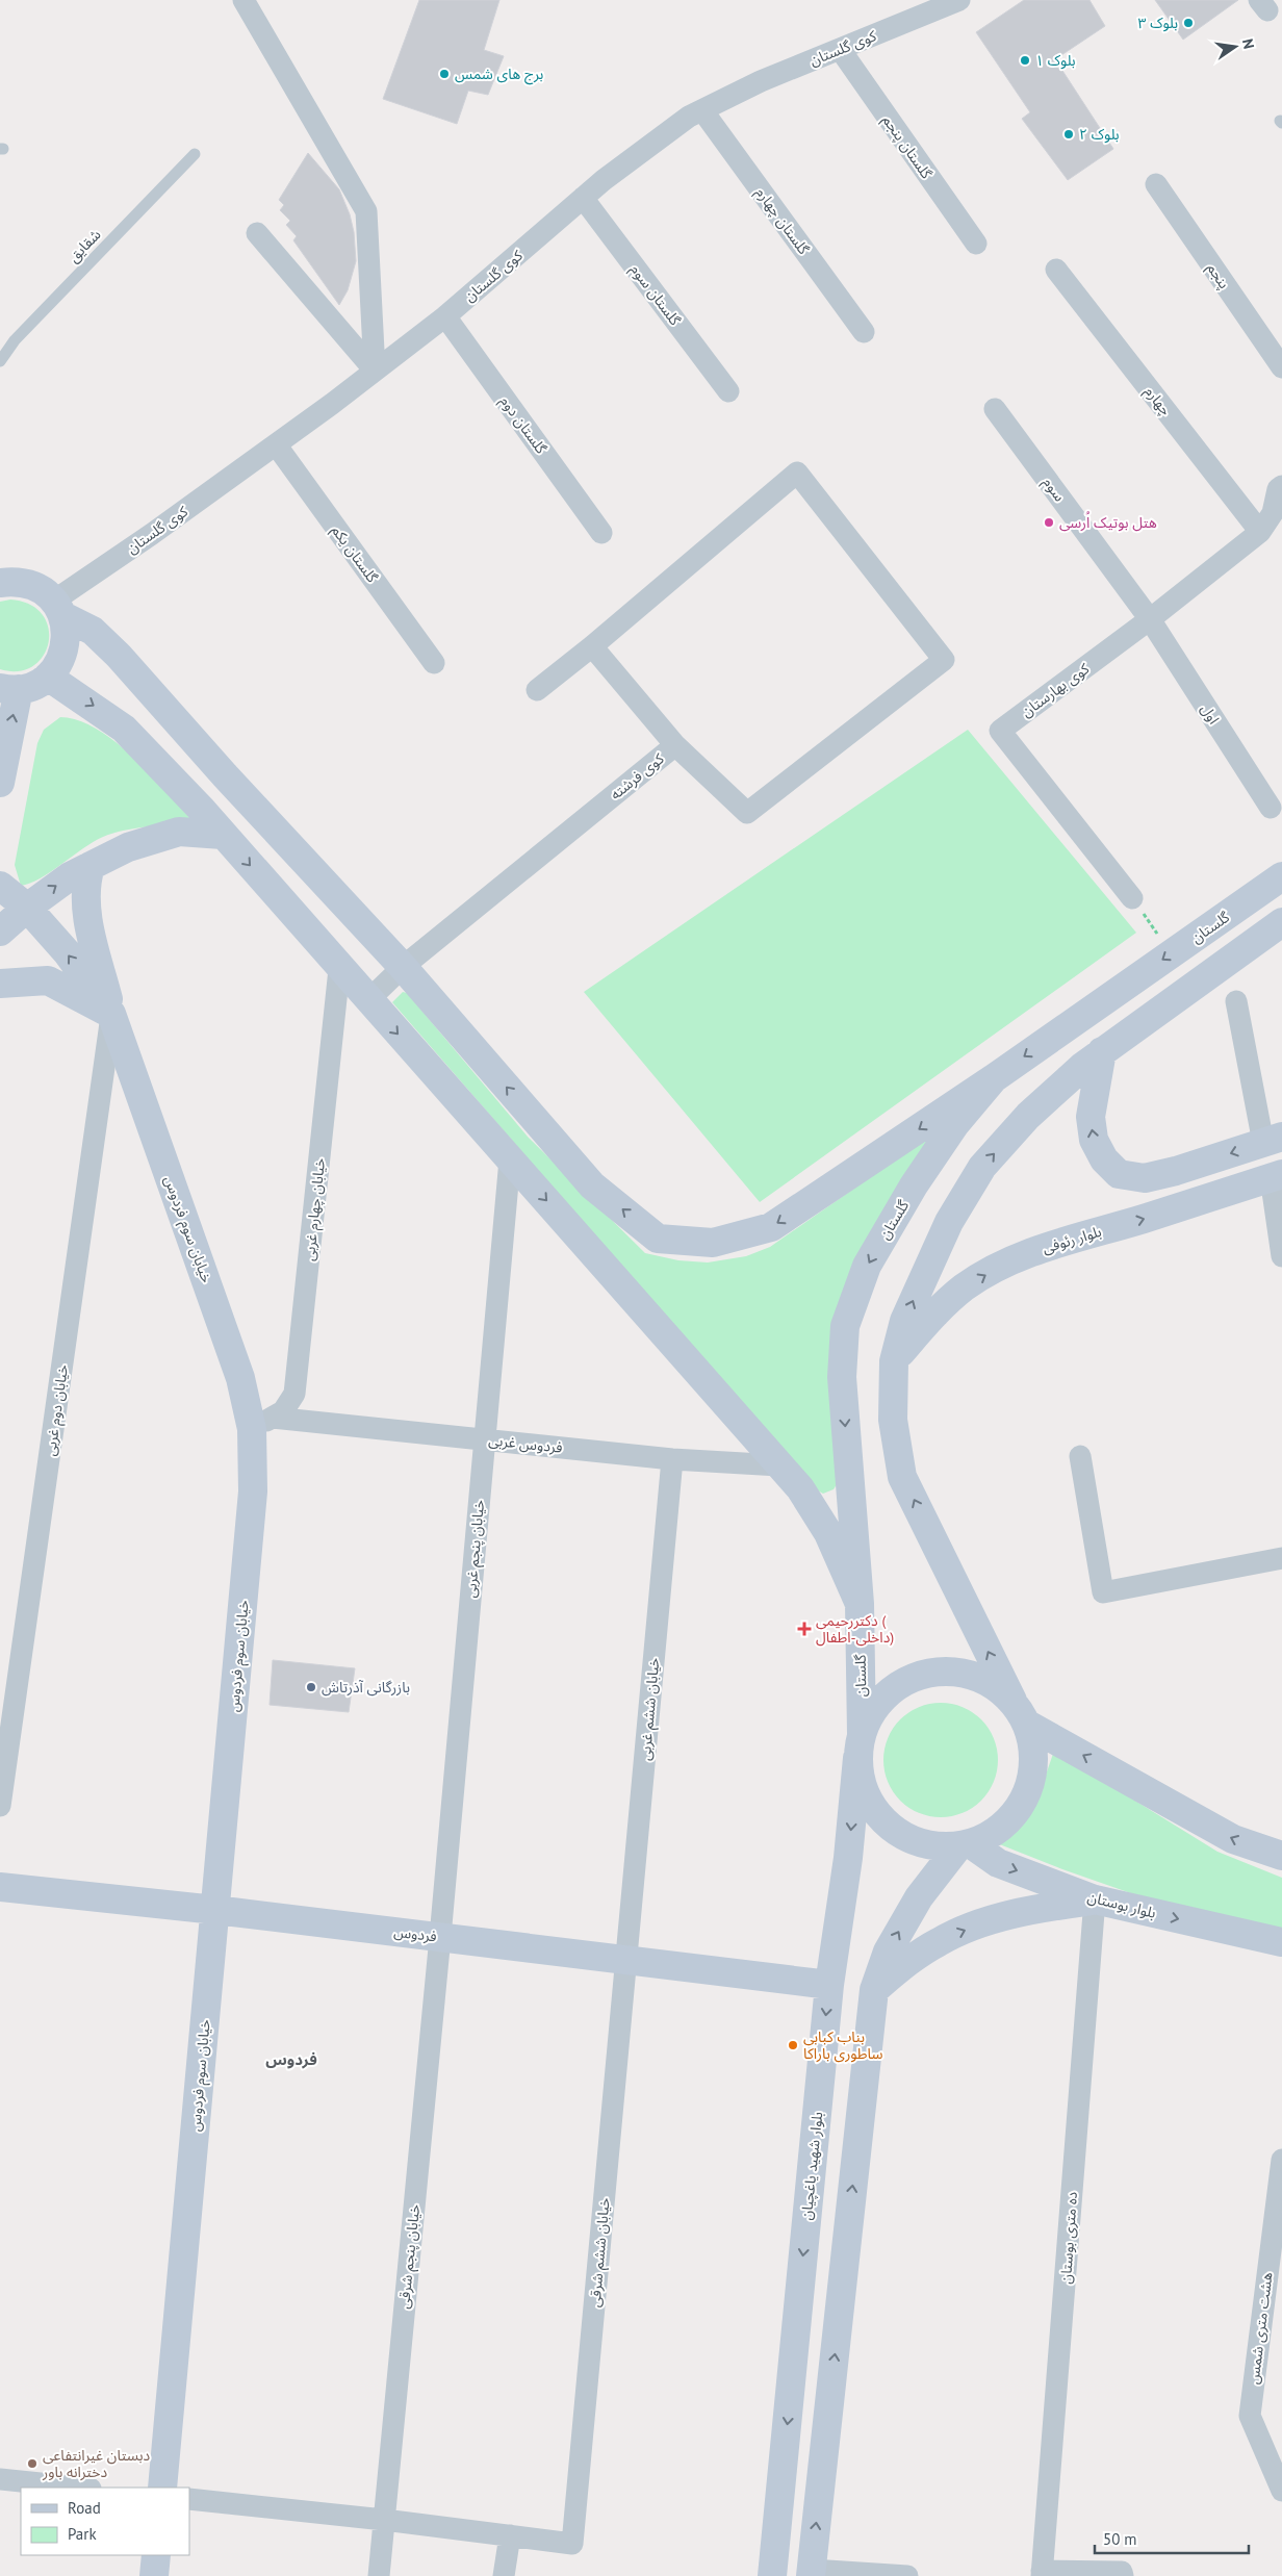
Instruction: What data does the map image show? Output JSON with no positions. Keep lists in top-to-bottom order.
{
  "streets": {
    "main road": [
      "گلستان",
      "خیابان سوم فردوس",
      "بلوار رئوفی",
      "بلوار بوستان",
      "فردوس",
      "بلوار شهید یاغچیان"
    ],
    "street": [
      "کوی گلستان",
      "گلستان پنجم",
      "گلستان چهارم",
      "پنجم",
      "گلستان سوم",
      "چهارم",
      "گلستان دوم",
      "سوم",
      "گلستان یکم",
      "کوی بهارستان",
      "اول",
      "کوی فرشته",
      "خیابان چهارم غربی",
      "خیابان دوم غربی",
      "فردوس غربی",
      "خیابان پنجم غربی",
      "خیابان ششم غربی",
      "ده متری بوستان",
      "خیابان ششم شرقی",
      "خیابان پنجم شرقی",
      "هشت متری شمس"
    ],
    "lane": ["شقایق"]
  },
  "crossings": [
    ["کوی گلستان", "گلستان پنجم"],
    ["کوی گلستان", "گلستان چهارم"],
    ["کوی گلستان", "گلستان سوم"],
    ["کوی گلستان", "گلستان دوم"],
    ["کوی گلستان", "گلستان یکم"],
    ["چهارم", "کوی بهارستان"],
    ["سوم", "کوی بهارستان"],
    ["سوم", "اول"],
    ["کوی بهارستان", "اول"],
    ["گلستان", "بلوار بوستان"],
    ["گلستان", "بلوار شهید یاغچیان"],
    ["خیابان چهارم غربی", "خیابان سوم فردوس"],
    ["خیابان چهارم غربی", "فردوس غربی"],
    ["خیابان سوم فردوس", "خیابان دوم غربی"],
    ["خیابان سوم فردوس", "فردوس غربی"],
    ["خیابان سوم فردوس", "فردوس"],
    ["فردوس غربی", "خیابان پنجم غربی"],
    ["فردوس غربی", "خیابان ششم غربی"],
    ["خیابان پنجم غربی", "فردوس"],
    ["خیابان پنجم غربی", "خیابان پنجم شرقی"],
    ["خیابان ششم غربی", "فردوس"],
    ["خیابان ششم غربی", "خیابان ششم شرقی"],
    ["بلوار بوستان", "بلوار شهید یاغچیان"],
    ["بلوار بوستان", "ده متری بوستان"],
    ["فردوس", "بلوار شهید یاغچیان"],
    ["فردوس", "خیابان ششم شرقی"],
    ["فردوس", "خیابان پنجم شرقی"]
  ],
  "districts": ["فردوس"],
  "places": {
    "other": [
      "بلوک ۳",
      "بلوک ۱",
      "برج های شمس",
      "بلوک ۲",
      "هتل بوتیک اُرسی",
      "بازرگانی آذرتاش",
      "بناب کبابی ساطوری باراکا",
      "دبستان غیرانتفاعی دخترانه باور"
    ],
    "health": ["دکتررحیمی ( داخلی-اطفال)"]
  },
  "legend": ["Road", "Park"],
  "scale_bar": "50 m",
  "north": "right"
}
